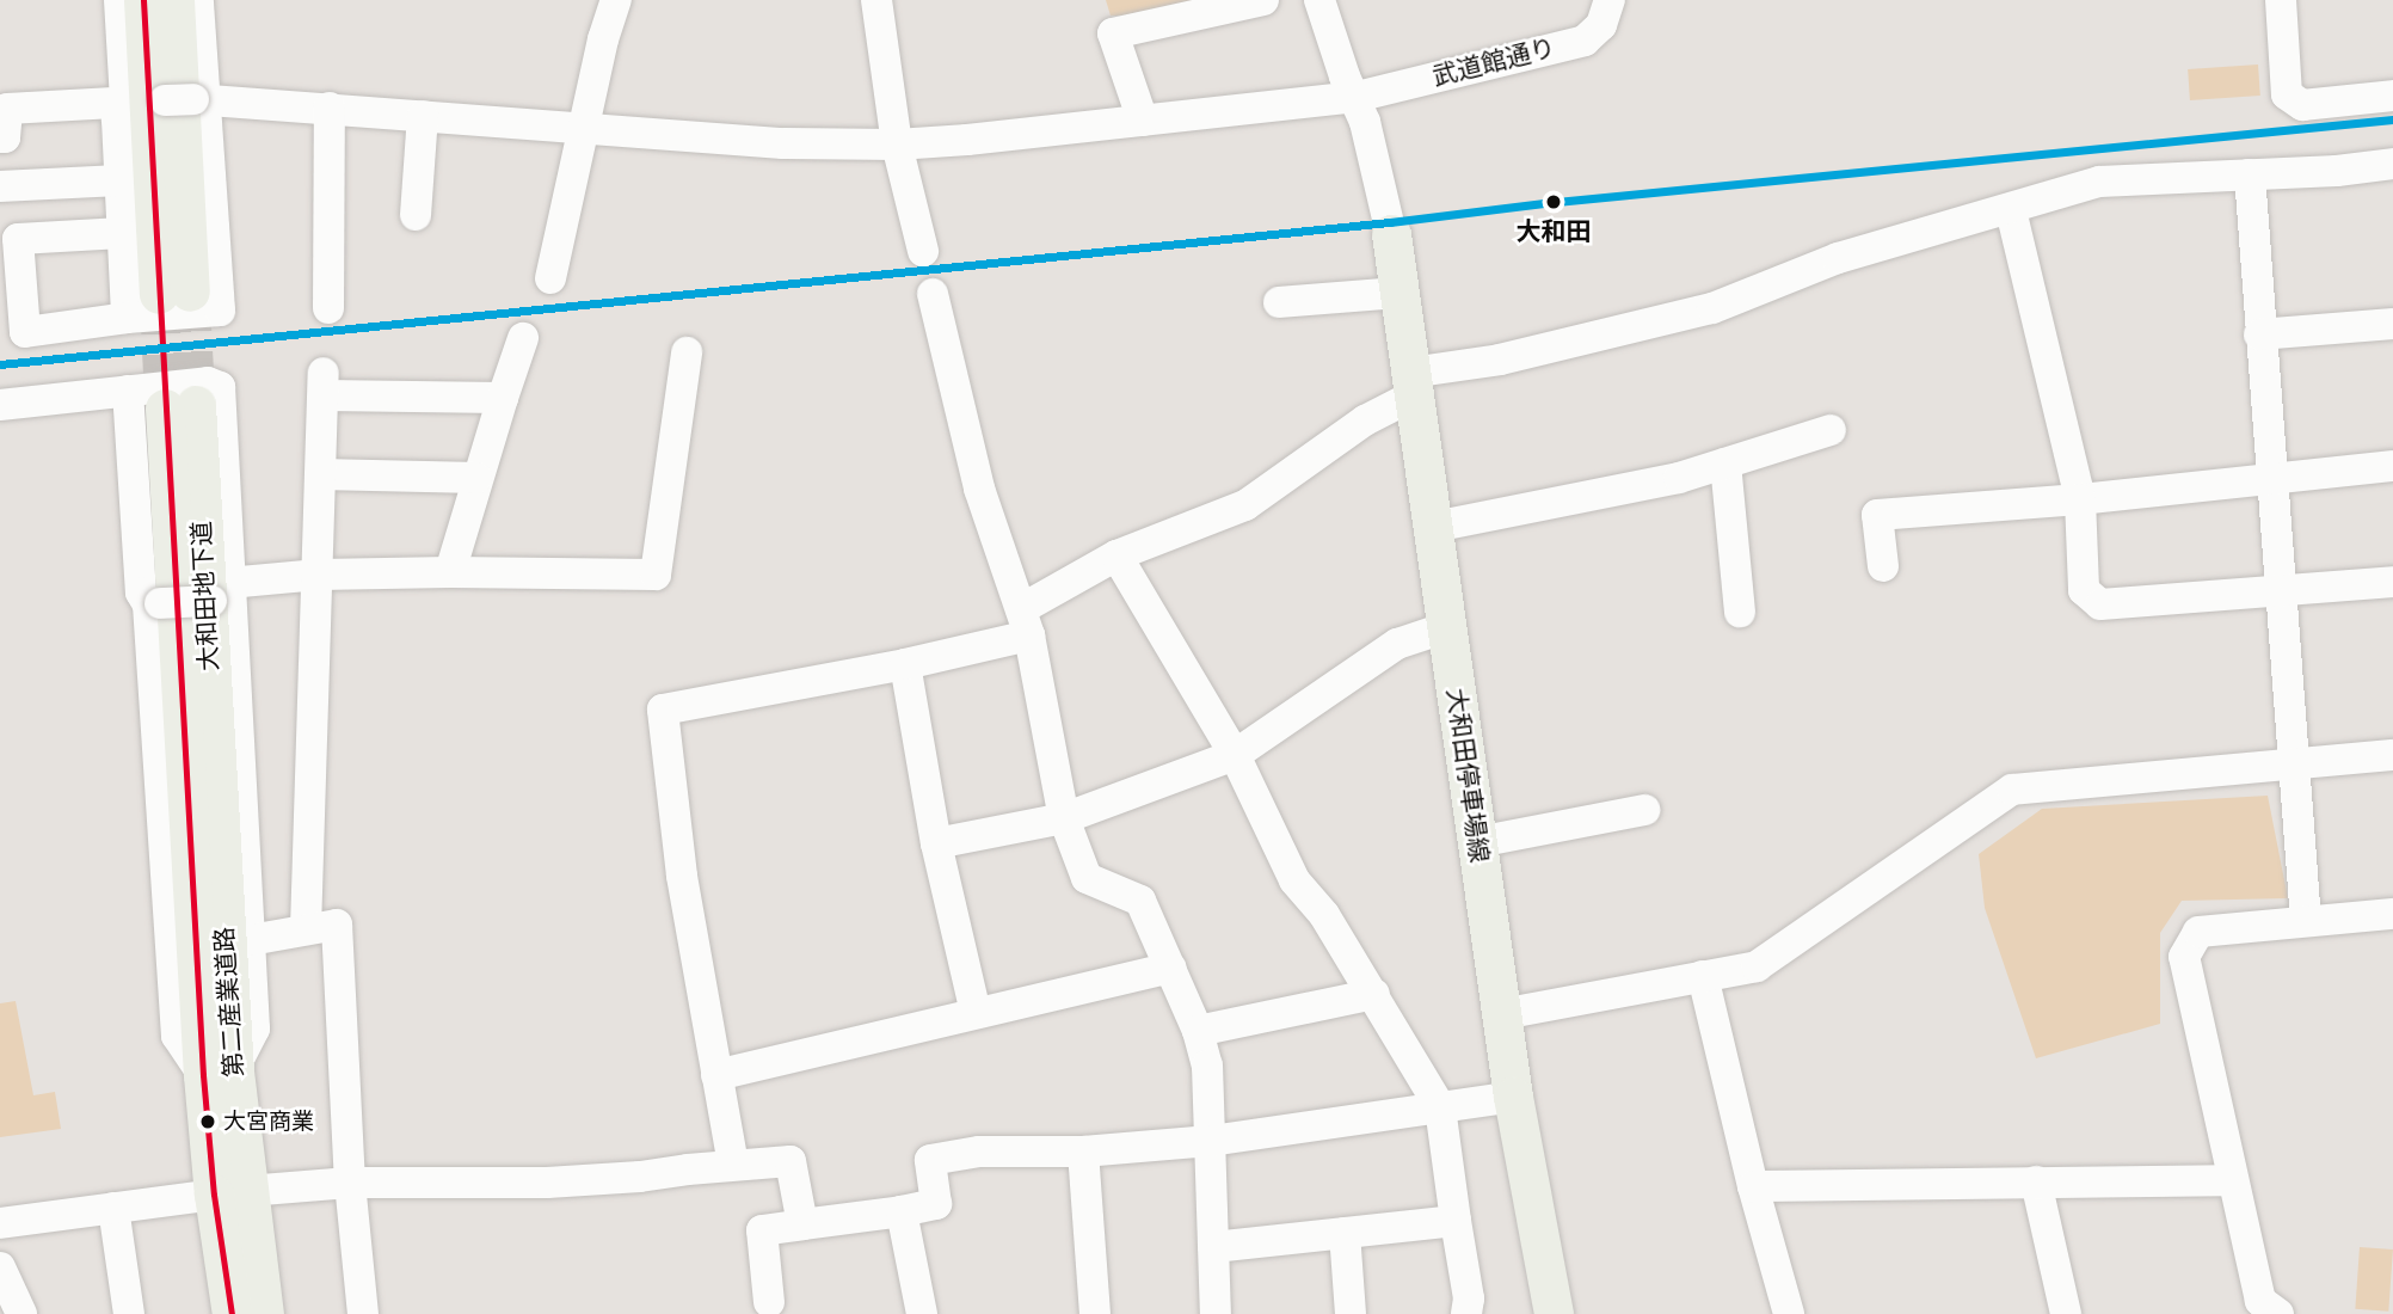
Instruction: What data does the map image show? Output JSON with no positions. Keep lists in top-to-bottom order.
{
  "streets": {
    "main road": ["大和田地下道", "大和田停車場線", "第二産業道路"],
    "street": ["武道館通り"]
  },
  "crossings": [
    ["大和田地下道", "第二産業道路"]
  ],
  "places": ["大和田", "大宮商業"]
}
